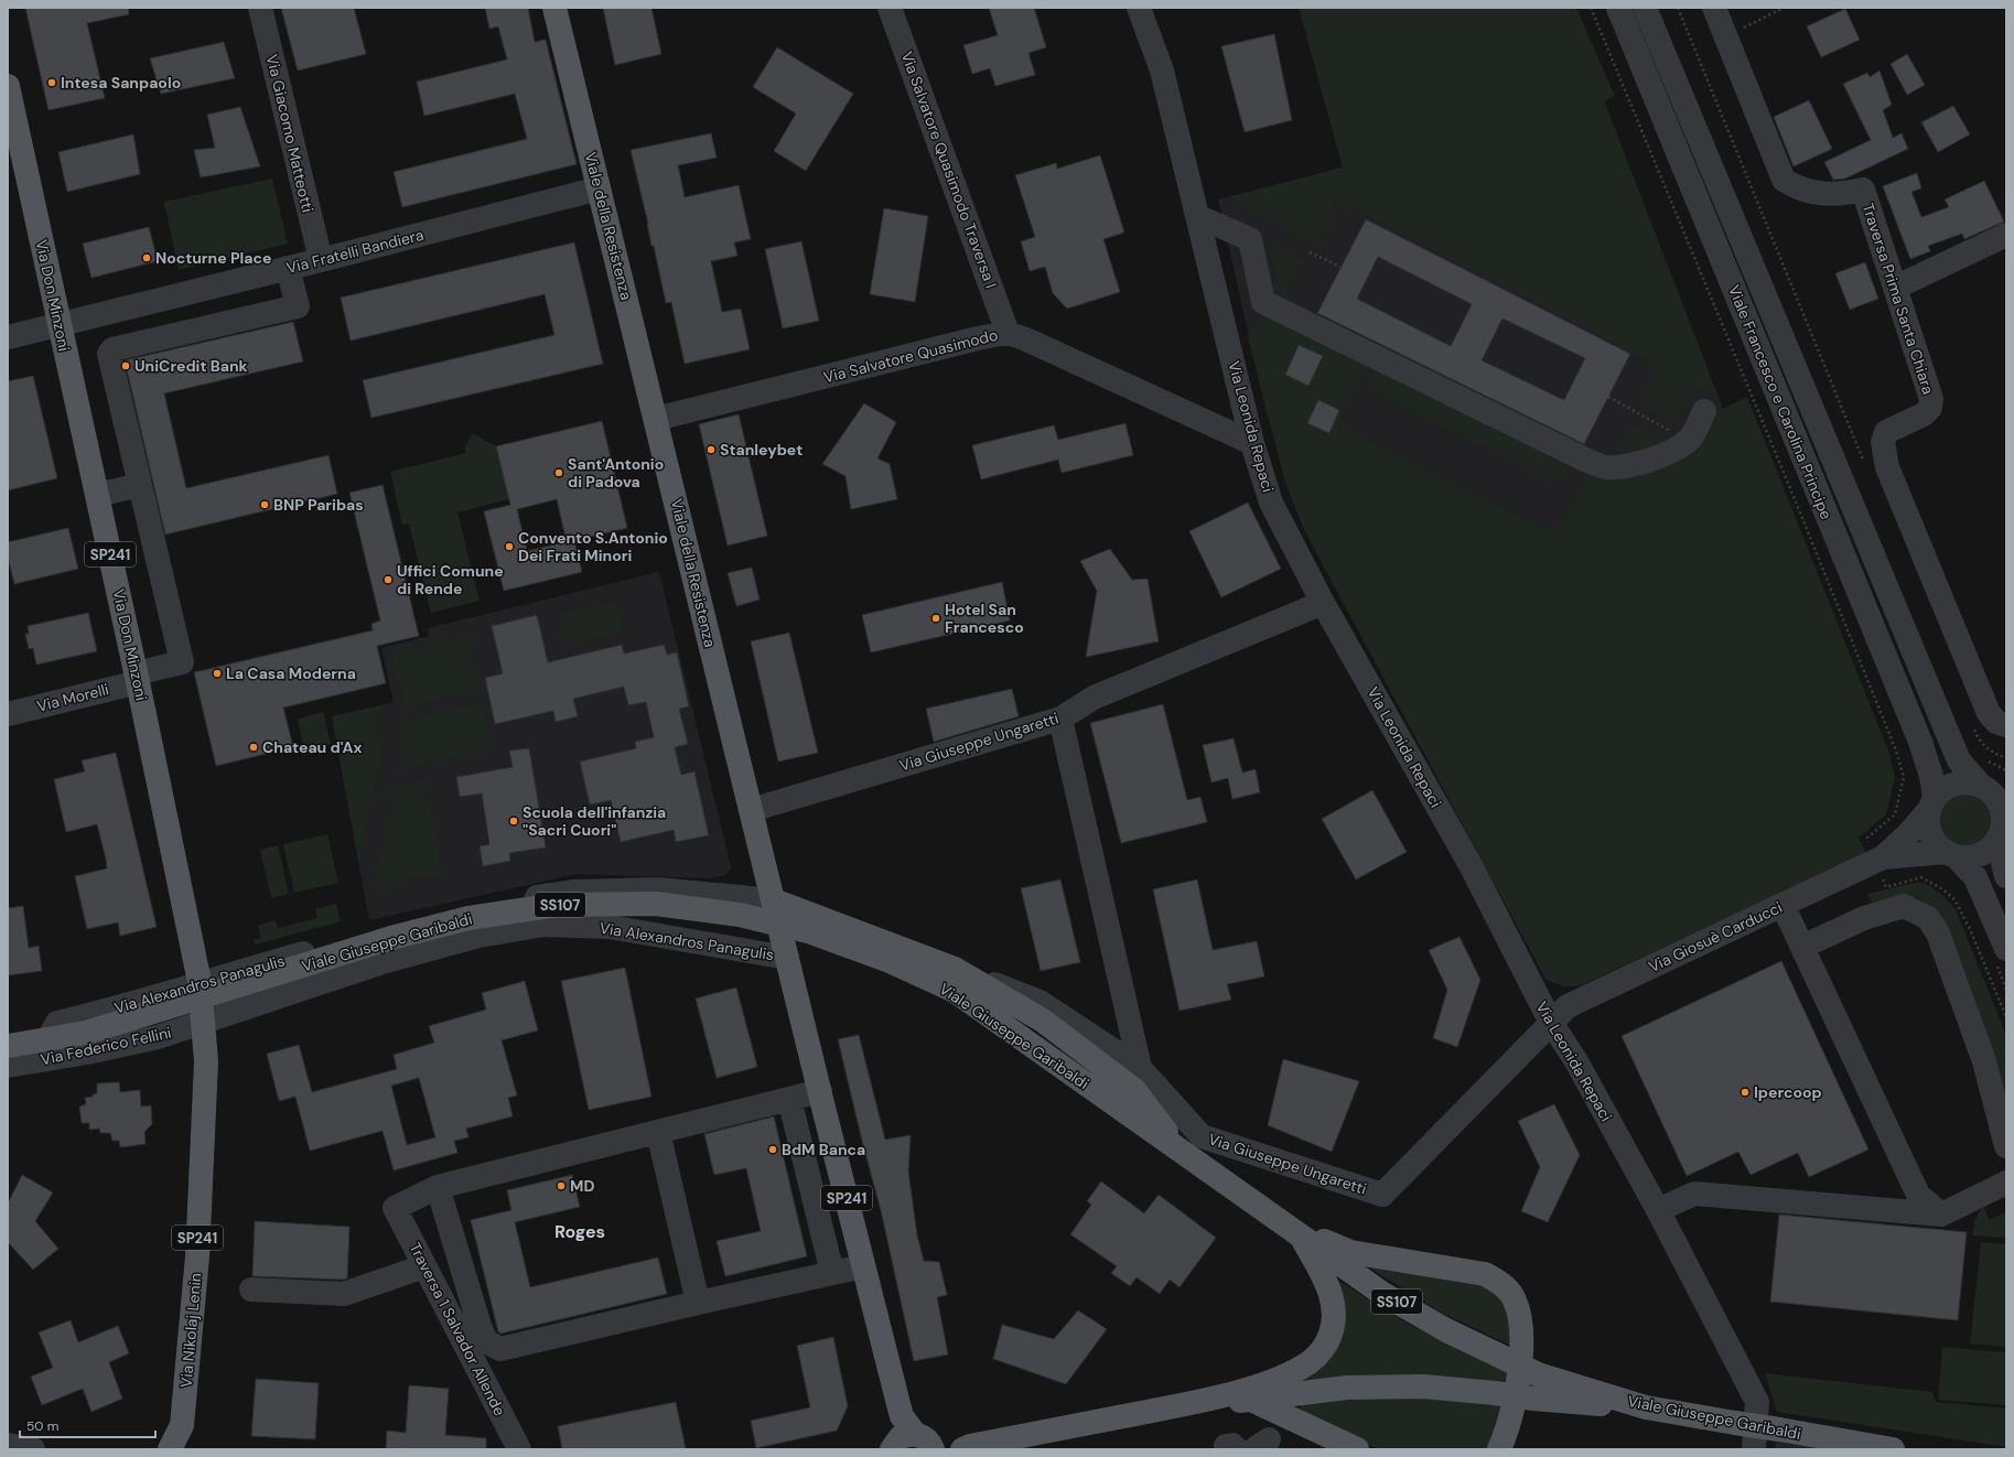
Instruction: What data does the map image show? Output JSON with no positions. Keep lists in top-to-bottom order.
{
  "streets": {
    "main road": [
      "Viale della Resistenza",
      "Via Don Minzoni",
      "SP241",
      "SS107",
      "Viale Giuseppe Garibaldi",
      "Via Nikolaj Lenin"
    ],
    "street": [
      "Via Giacomo Matteotti",
      "Via Salvatore Quasimodo Traversa I",
      "Via Fratelli Bandiera",
      "Traversa Prima Santa Chiara",
      "Via Salvatore Quasimodo",
      "Viale Francesco e Carolina Principe",
      "Via Leonida Repaci",
      "Via Morelli",
      "Via Giuseppe Ungaretti",
      "Via Giosuè Carducci",
      "Via Alexandros Panagulis",
      "Via Federico Fellini",
      "Traversa 1 Salvador Allende"
    ]
  },
  "crossings": [
    ["Via Giacomo Matteotti", "Via Fratelli Bandiera"],
    ["Via Salvatore Quasimodo Traversa I", "Via Salvatore Quasimodo"],
    ["Viale della Resistenza", "Via Fratelli Bandiera"],
    ["Viale della Resistenza", "Via Salvatore Quasimodo"],
    ["Viale della Resistenza", "SP241"],
    ["Viale della Resistenza", "Via Giuseppe Ungaretti"],
    ["Viale della Resistenza", "Via Alexandros Panagulis"],
    ["Via Fratelli Bandiera", "Via Don Minzoni"],
    ["Via Don Minzoni", "Via Morelli"],
    ["Via Don Minzoni", "Via Alexandros Panagulis"],
    ["Via Don Minzoni", "Via Federico Fellini"],
    ["Via Don Minzoni", "Via Nikolaj Lenin"],
    ["Via Salvatore Quasimodo", "Via Leonida Repaci"],
    ["Viale Francesco e Carolina Principe", "Via Giosuè Carducci"],
    ["Via Leonida Repaci", "Via Giuseppe Ungaretti"],
    ["Via Leonida Repaci", "Via Giosuè Carducci"],
    ["SP241", "Via Alexandros Panagulis"],
    ["Via Giuseppe Ungaretti", "Via Giosuè Carducci"],
    ["Via Alexandros Panagulis", "Via Federico Fellini"],
    ["Via Alexandros Panagulis", "Via Nikolaj Lenin"],
    ["Via Federico Fellini", "Via Nikolaj Lenin"]
  ],
  "districts": ["Roges"],
  "places": [
    "Intesa Sanpaolo",
    "Nocturne Place",
    "UniCredit Bank",
    "Stanleybet",
    "Sant'Antonio di Padova",
    "BNP Paribas",
    "Convento S.Antonio Dei Frati Minori",
    "Uffici Comune di Rende",
    "Hotel San Francesco",
    "La Casa Moderna",
    "Chateau d'Ax",
    "Scuola dell'infanzia \"Sacri Cuori\"",
    "Ipercoop",
    "BdM Banca",
    "MD"
  ],
  "scale_bar": "50 m"
}
